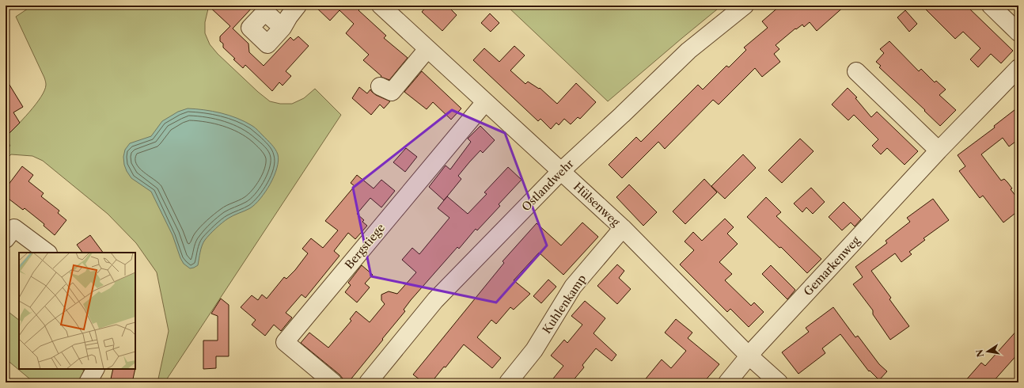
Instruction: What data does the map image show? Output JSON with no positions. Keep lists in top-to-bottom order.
{
  "streets": {
    "street": [
      "Ostlandwehr",
      "Hülsenweg",
      "Bergstiege",
      "Gemarkenweg",
      "Kuhlenkamp"
    ]
  },
  "crossings": [
    ["Ostlandwehr", "Hülsenweg"],
    ["Hülsenweg", "Bergstiege"],
    ["Hülsenweg", "Gemarkenweg"],
    ["Hülsenweg", "Kuhlenkamp"]
  ],
  "north": "left"
}
